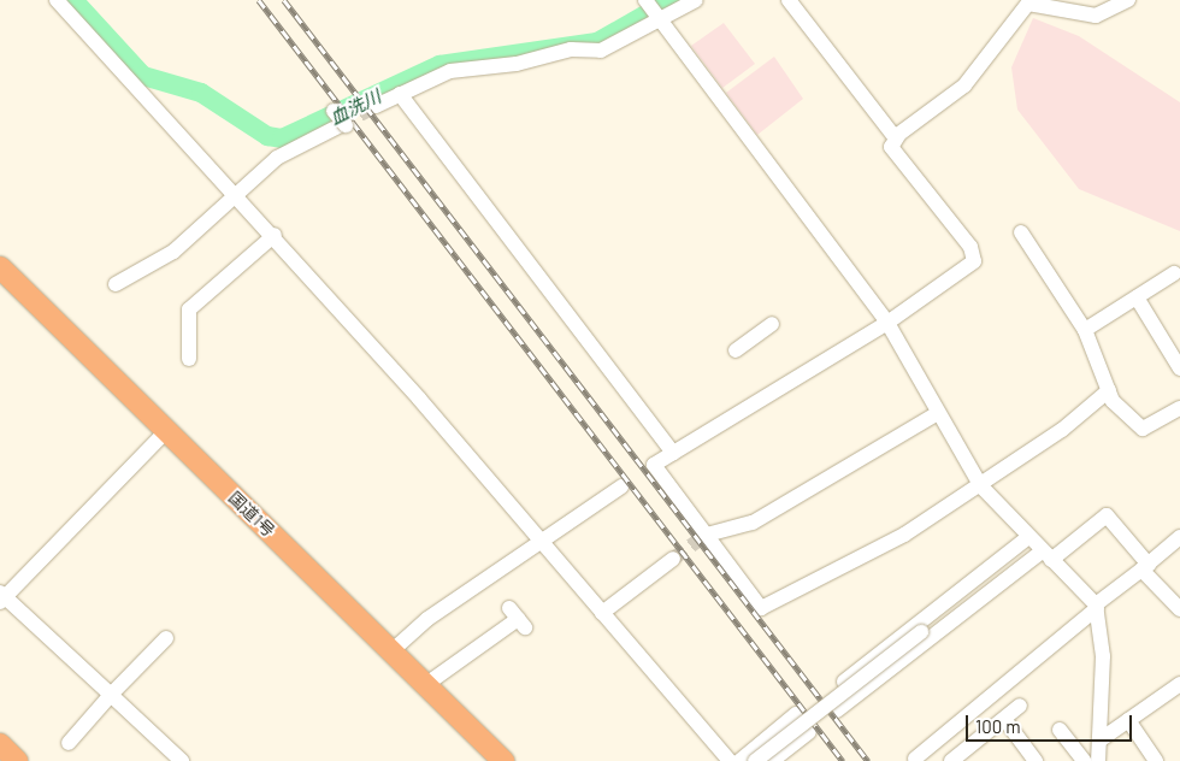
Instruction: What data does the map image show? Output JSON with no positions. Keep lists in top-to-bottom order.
{
  "streets": {
    "highway": ["国道1号"]
  },
  "water": ["血洗川"],
  "scale_bar": "100 m"
}
